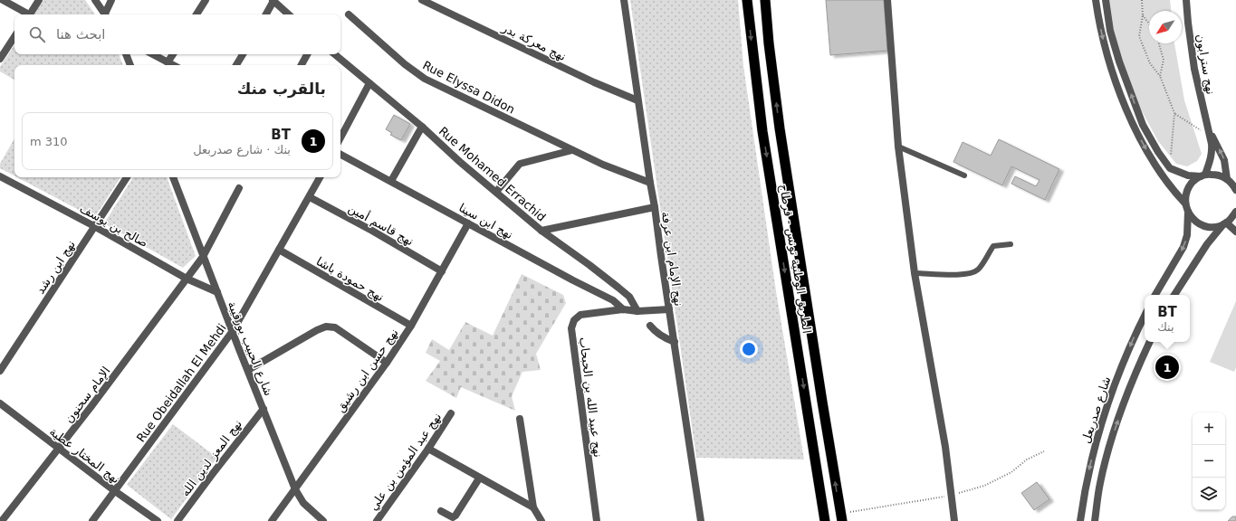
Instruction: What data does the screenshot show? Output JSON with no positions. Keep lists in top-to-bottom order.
{
  "streets": {
    "highway": ["الطريق الوطنية تونس - قرطاج"],
    "street": [
      "نهج معركة بدر",
      "نهج سترابون",
      "Rue Elyssa Didon",
      "Rue Mohamed Errachid",
      "نهج ابن سينا",
      "نهج قاسم أمين",
      "صالح بن يوسف",
      "نهج الإمام ابن عرفة",
      "نهج ابن رشد",
      "نهج حمودة باشا",
      "شارع الحبيب بورقيبة",
      "نهج حسن ابن رشيق",
      "Rue Obeidallah El Mehdi",
      "الإمام سحنون",
      "نهج عبيد الله بن الحبحاب",
      "شارع صدربعل",
      "نهج المختار عطية",
      "نهج المعز لدين الله",
      "نهج عبد المؤمن بن علي"
    ]
  },
  "crossings": [
    ["نهج معركة بدر", "نهج الإمام ابن عرفة"],
    ["Rue Elyssa Didon", "نهج الإمام ابن عرفة"],
    ["Rue Mohamed Errachid", "نهج عبيد الله بن الحبحاب"],
    ["نهج ابن سينا", "نهج حسن ابن رشيق"],
    ["نهج ابن سينا", "نهج عبيد الله بن الحبحاب"],
    ["نهج قاسم أمين", "نهج حسن ابن رشيق"],
    ["نهج قاسم أمين", "Rue Obeidallah El Mehdi"],
    ["صالح بن يوسف", "نهج ابن رشد"],
    ["صالح بن يوسف", "شارع الحبيب بورقيبة"],
    ["صالح بن يوسف", "الإمام سحنون"],
    ["نهج الإمام ابن عرفة", "نهج عبيد الله بن الحبحاب"],
    ["نهج حمودة باشا", "نهج حسن ابن رشيق"],
    ["نهج حمودة باشا", "Rue Obeidallah El Mehdi"],
    ["شارع الحبيب بورقيبة", "نهج حسن ابن رشيق"],
    ["شارع الحبيب بورقيبة", "Rue Obeidallah El Mehdi"],
    ["شارع الحبيب بورقيبة", "الإمام سحنون"],
    ["شارع الحبيب بورقيبة", "نهج المعز لدين الله"],
    ["Rue Obeidallah El Mehdi", "نهج المختار عطية"],
    ["الإمام سحنون", "نهج المختار عطية"]
  ],
  "north": "bottom left",
  "page": {
    "search": "ابحث هنا",
    "heading": "بالقرب منك",
    "list": [
      {
        "mark": "1",
        "name": "BT",
        "note": "بنك · شارع صدربعل",
        "value": "310 m"
      }
    ],
    "popup": ["BT", "بنك"],
    "pins": "1",
    "map_buttons": ["+", "−"]
  }
}
